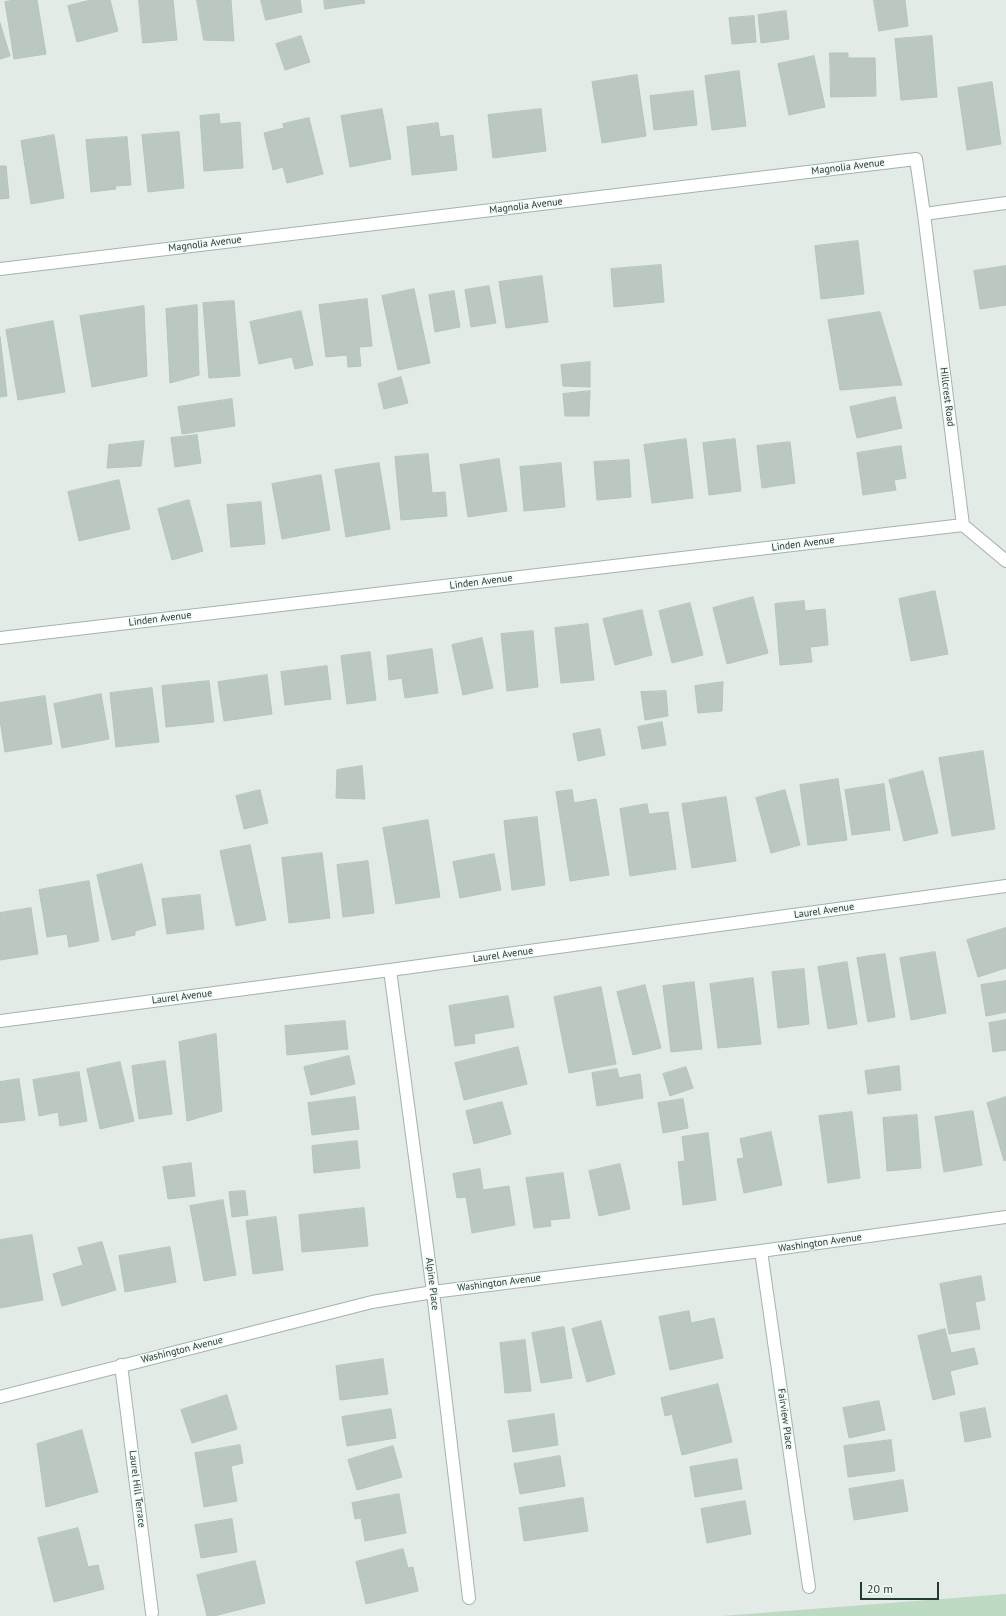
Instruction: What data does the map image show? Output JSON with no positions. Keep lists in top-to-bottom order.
{
  "streets": {
    "street": [
      "Magnolia Avenue",
      "Hillcrest Road",
      "Linden Avenue",
      "Laurel Avenue",
      "Washington Avenue",
      "Alpine Place",
      "Fairview Place",
      "Laurel Hill Terrace"
    ]
  },
  "crossings": [
    ["Magnolia Avenue", "Hillcrest Road"],
    ["Hillcrest Road", "Linden Avenue"],
    ["Laurel Avenue", "Alpine Place"],
    ["Washington Avenue", "Alpine Place"],
    ["Washington Avenue", "Fairview Place"],
    ["Washington Avenue", "Laurel Hill Terrace"]
  ],
  "scale_bar": "20 m"
}
